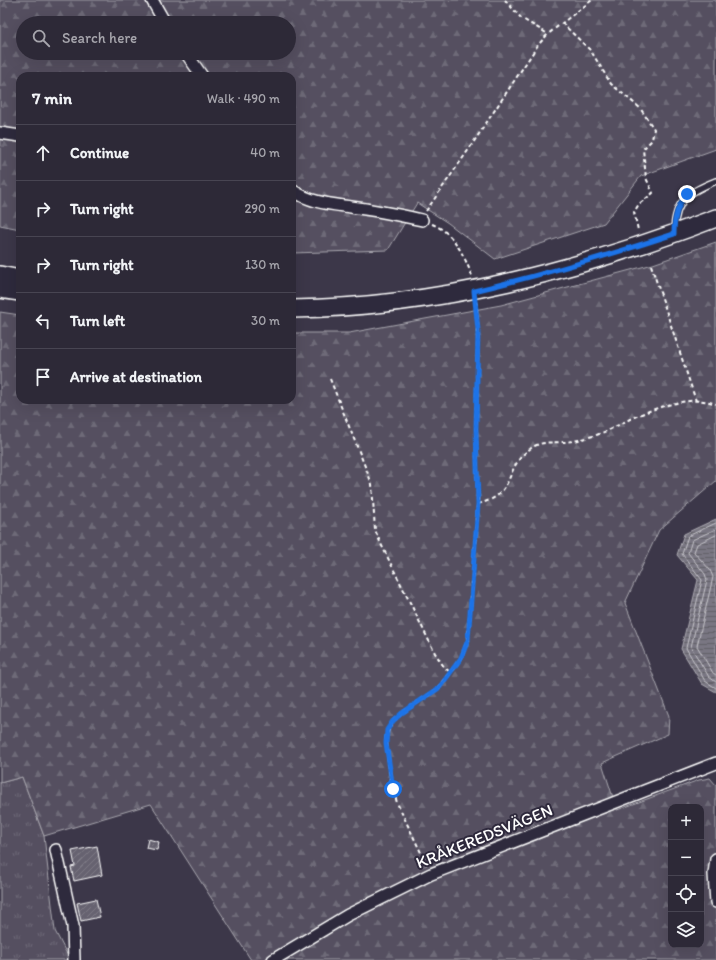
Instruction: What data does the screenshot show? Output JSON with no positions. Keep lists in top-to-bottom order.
{
  "streets": {
    "street": ["KRÅKEREDSVÄGEN"]
  },
  "page": {
    "search": "Search here",
    "heading": ["7 min", "Walk · 490 m"],
    "list": [
      ["Continue", "40 m"],
      ["Turn right", "290 m"],
      ["Turn right", "130 m"],
      ["Turn left", "30 m"],
      "Arrive at destination"
    ],
    "map_buttons": ["+", "−"]
  }
}
